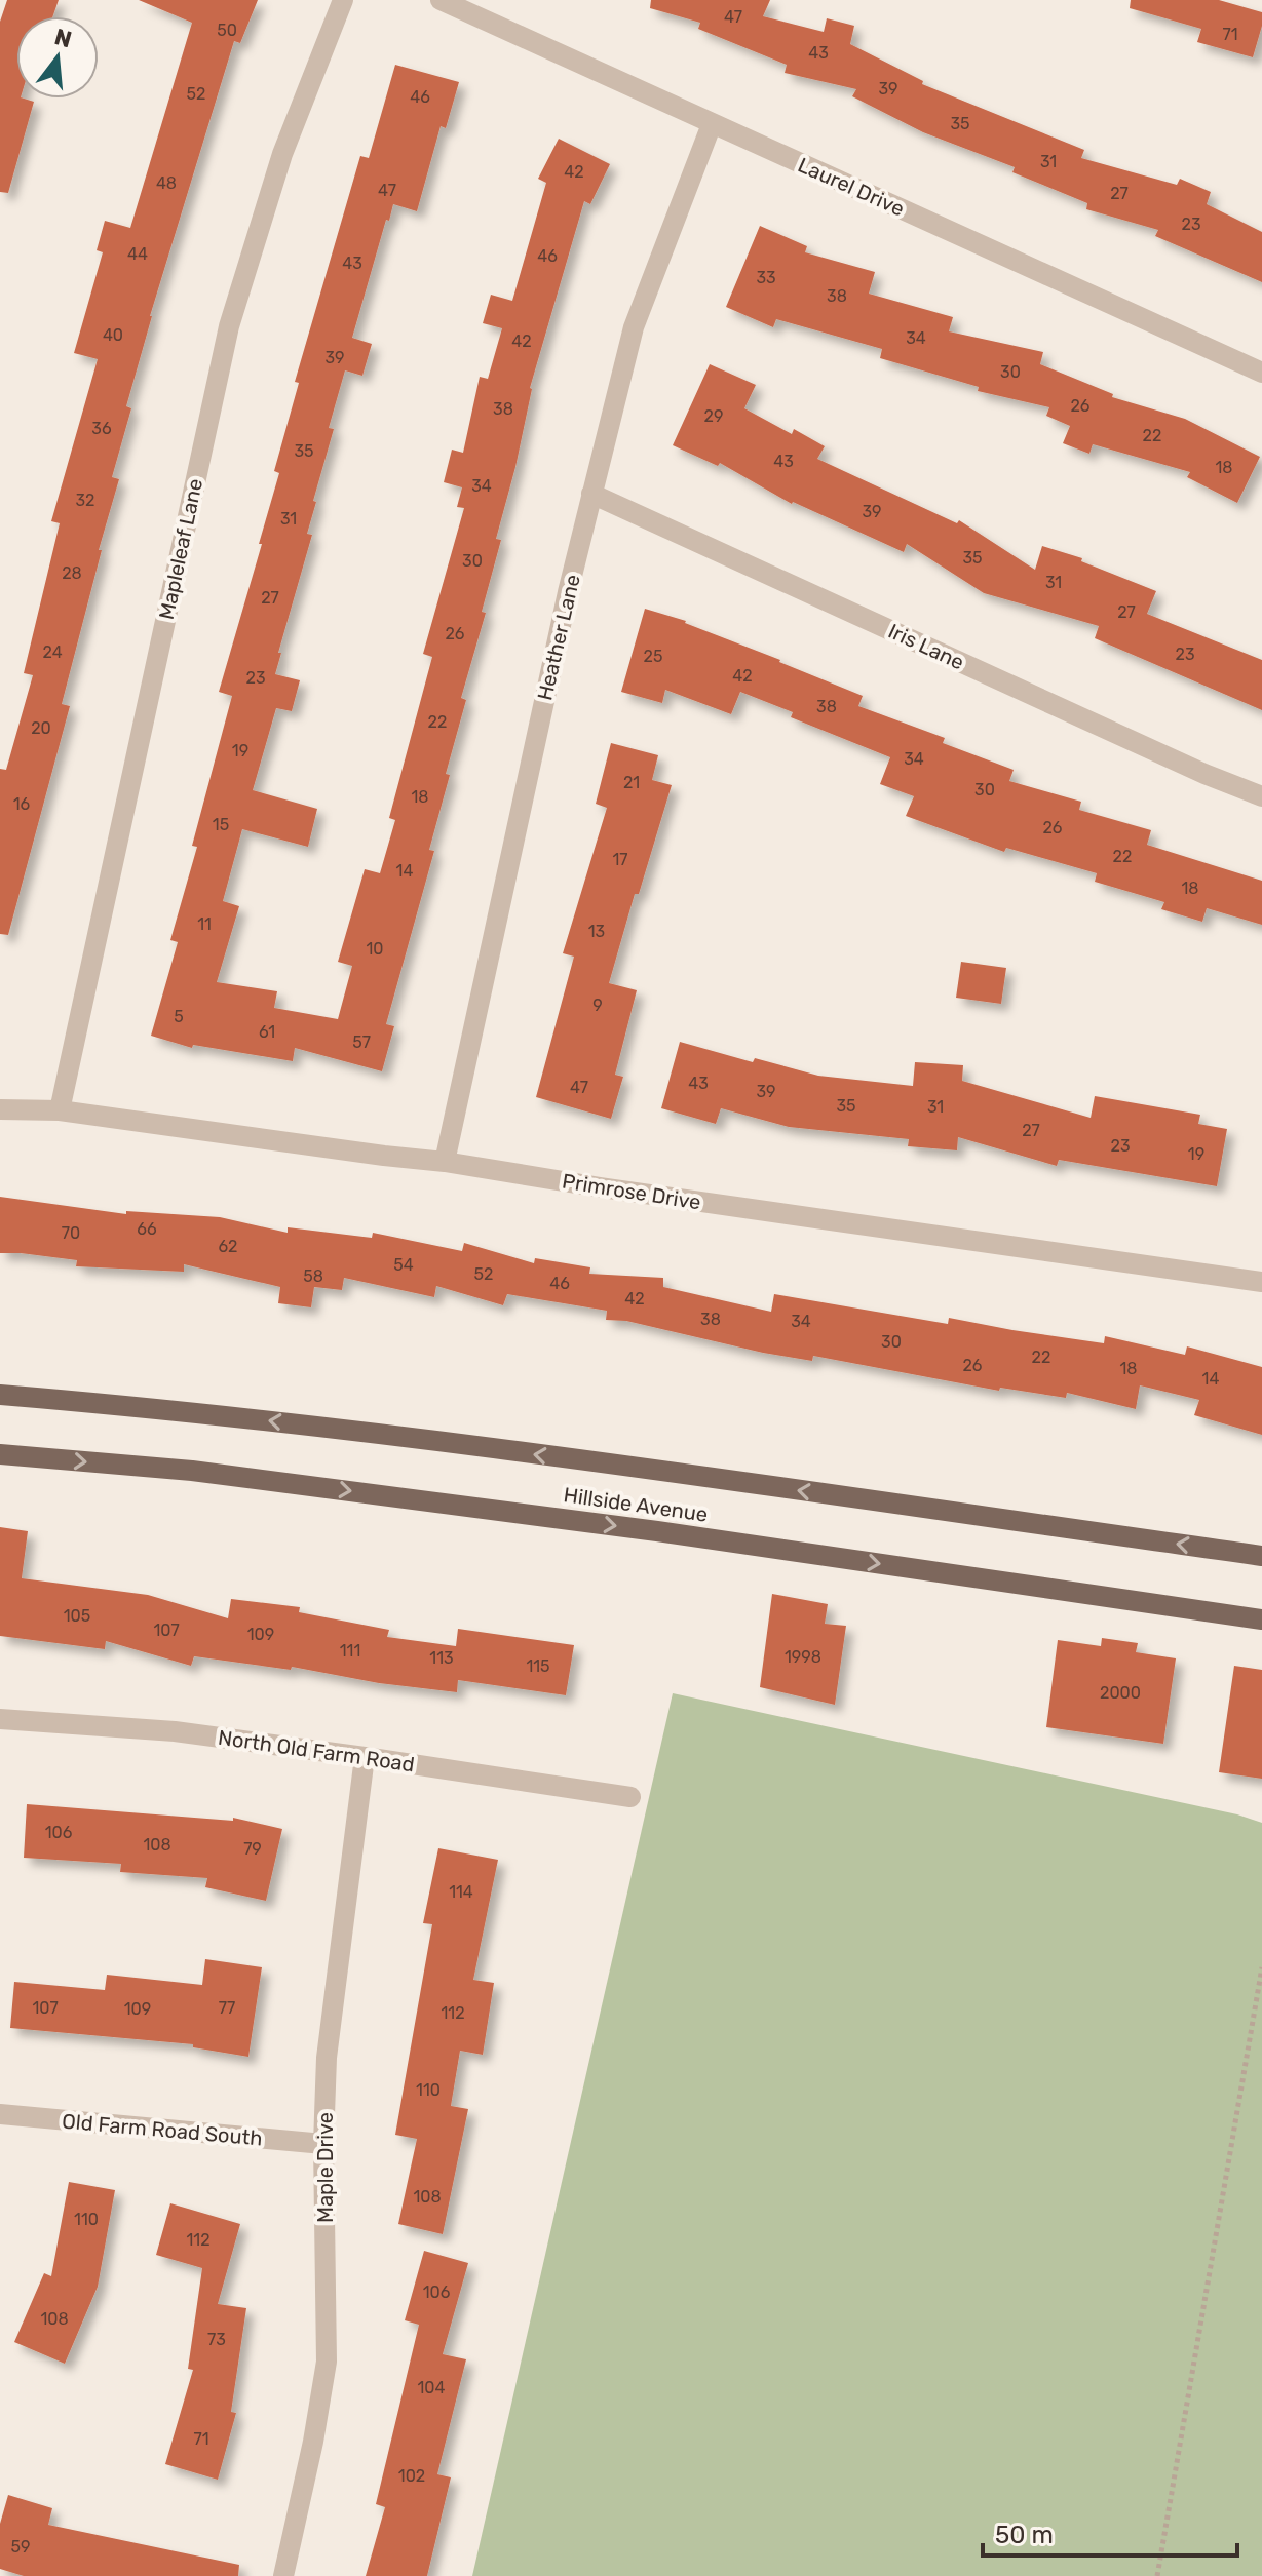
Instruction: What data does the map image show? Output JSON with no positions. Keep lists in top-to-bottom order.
{
  "streets": {
    "main road": ["Hillside Avenue"],
    "street": [
      "Laurel Drive",
      "Mapleleaf Lane",
      "Heather Lane",
      "Iris Lane",
      "Primrose Drive",
      "North Old Farm Road",
      "Old Farm Road South",
      "Maple Drive"
    ]
  },
  "crossings": [
    ["Laurel Drive", "Heather Lane"],
    ["Mapleleaf Lane", "Primrose Drive"],
    ["Heather Lane", "Iris Lane"],
    ["Heather Lane", "Primrose Drive"],
    ["North Old Farm Road", "Maple Drive"],
    ["Old Farm Road South", "Maple Drive"]
  ],
  "house_numbers": [
    "47",
    "50",
    "71",
    "43",
    "39",
    "52",
    "46",
    "35",
    "31",
    "42",
    "48",
    "47",
    "27",
    "23",
    "44",
    "46",
    "43",
    "33",
    "38",
    "40",
    "34",
    "42",
    "39",
    "30",
    "26",
    "38",
    "29",
    "36",
    "22",
    "35",
    "43",
    "18",
    "34",
    "32",
    "39",
    "31",
    "35",
    "30",
    "28",
    "31",
    "27",
    "27",
    "26",
    "24",
    "23",
    "25",
    "42",
    "23",
    "38",
    "22",
    "20",
    "19",
    "34",
    "21",
    "30",
    "18",
    "16",
    "15",
    "26",
    "22",
    "17",
    "14",
    "18",
    "11",
    "13",
    "10",
    "9",
    "5",
    "61",
    "57",
    "43",
    "47",
    "39",
    "35",
    "31",
    "27",
    "23",
    "19",
    "66",
    "70",
    "62",
    "54",
    "52",
    "58",
    "46",
    "42",
    "38",
    "34",
    "30",
    "22",
    "26",
    "18",
    "14",
    "105",
    "107",
    "109",
    "111",
    "1998",
    "113",
    "115",
    "2000",
    "106",
    "108",
    "79",
    "114",
    "107",
    "77",
    "109",
    "112",
    "110",
    "108",
    "110",
    "112",
    "106",
    "108",
    "73",
    "104",
    "71",
    "102",
    "59"
  ],
  "scale_bar": "50 m",
  "north": "top"
}
